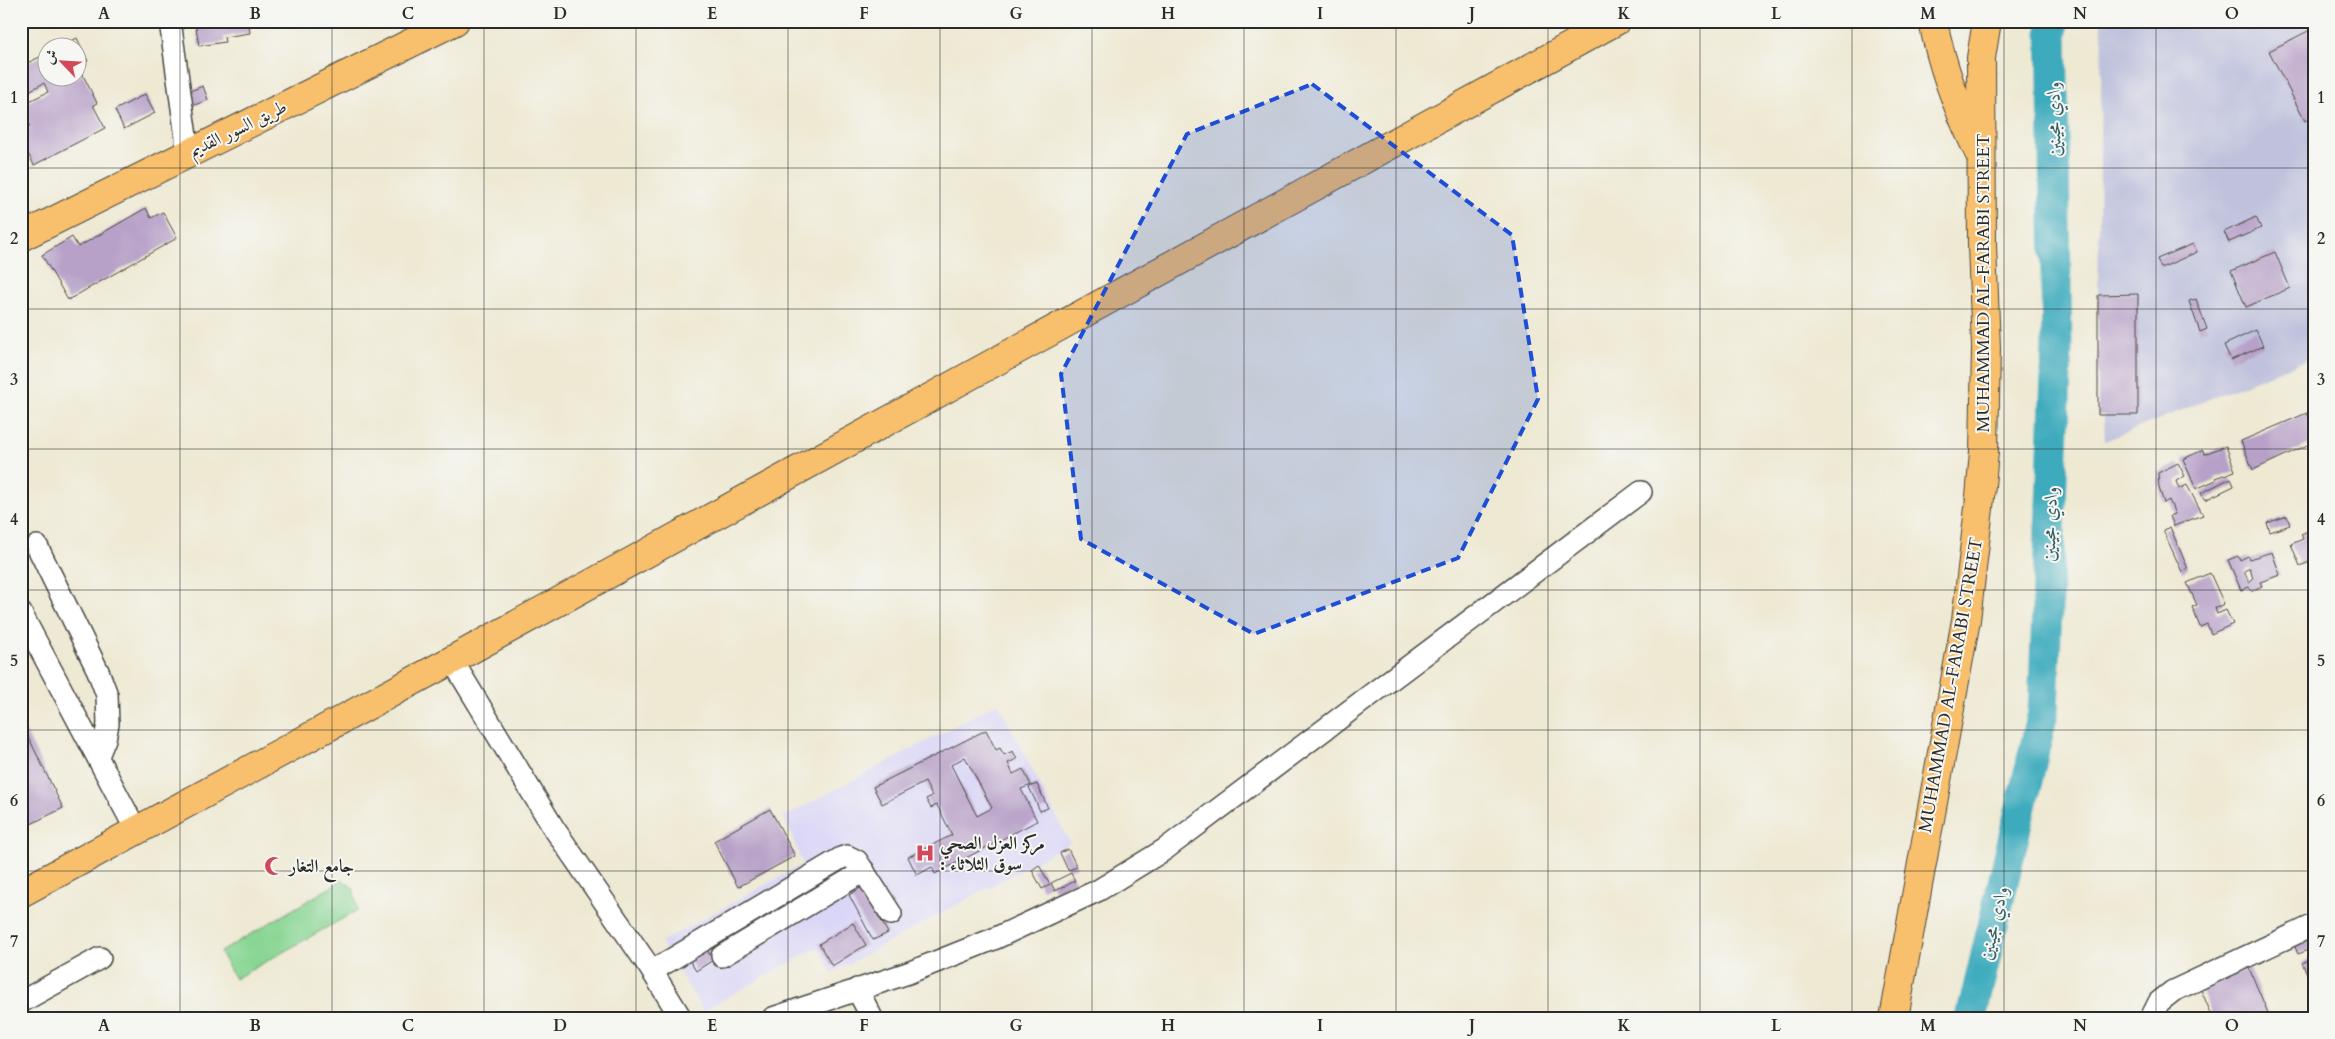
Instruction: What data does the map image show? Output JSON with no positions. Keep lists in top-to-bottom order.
{
  "streets": {
    "main road": ["طريق السور القديم", "MUHAMMAD AL-FARABI STREET"]
  },
  "water": ["وادي مجينين"],
  "places": {
    "hospital": ["مركز العزل الصحي : سوق الثلاثاء"],
    "mosque": ["جامع التغار"]
  },
  "north": "top left",
  "grid": {
    "columns": [
      "A",
      "B",
      "C",
      "D",
      "E",
      "F",
      "G",
      "H",
      "I",
      "J",
      "K",
      "L",
      "M",
      "N",
      "O"
    ],
    "rows": [
      "1",
      "2",
      "3",
      "4",
      "5",
      "6",
      "7"
    ]
  }
}
